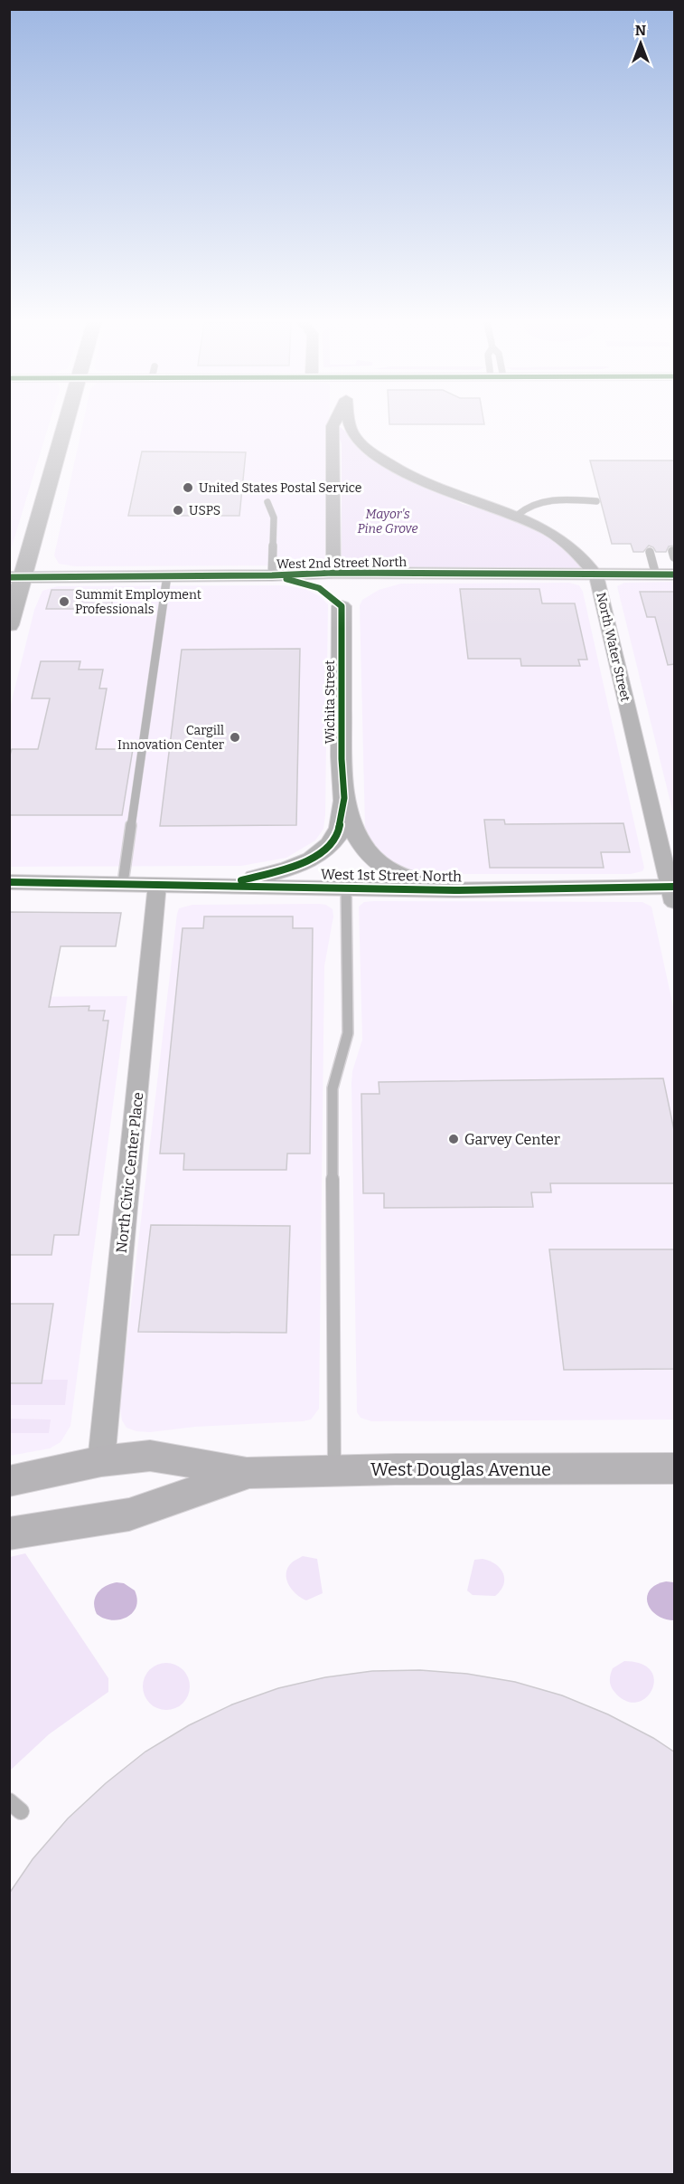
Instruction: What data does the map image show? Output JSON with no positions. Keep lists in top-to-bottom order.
{
  "streets": {
    "main road": ["West Douglas Avenue"],
    "street": [
      "West 2nd Street North",
      "North Water Street",
      "Wichita Street",
      "West 1st Street North",
      "North Civic Center Place"
    ]
  },
  "crossings": [
    ["West 2nd Street North", "North Water Street"],
    ["North Water Street", "West 1st Street North"],
    ["West 1st Street North", "North Civic Center Place"],
    ["North Civic Center Place", "West Douglas Avenue"]
  ],
  "parks": ["Mayor's Pine Grove"],
  "places": [
    "United States Postal Service",
    "USPS",
    "Summit Employment Professionals",
    "Cargill Innovation Center",
    "Garvey Center"
  ],
  "north": "top"
}
